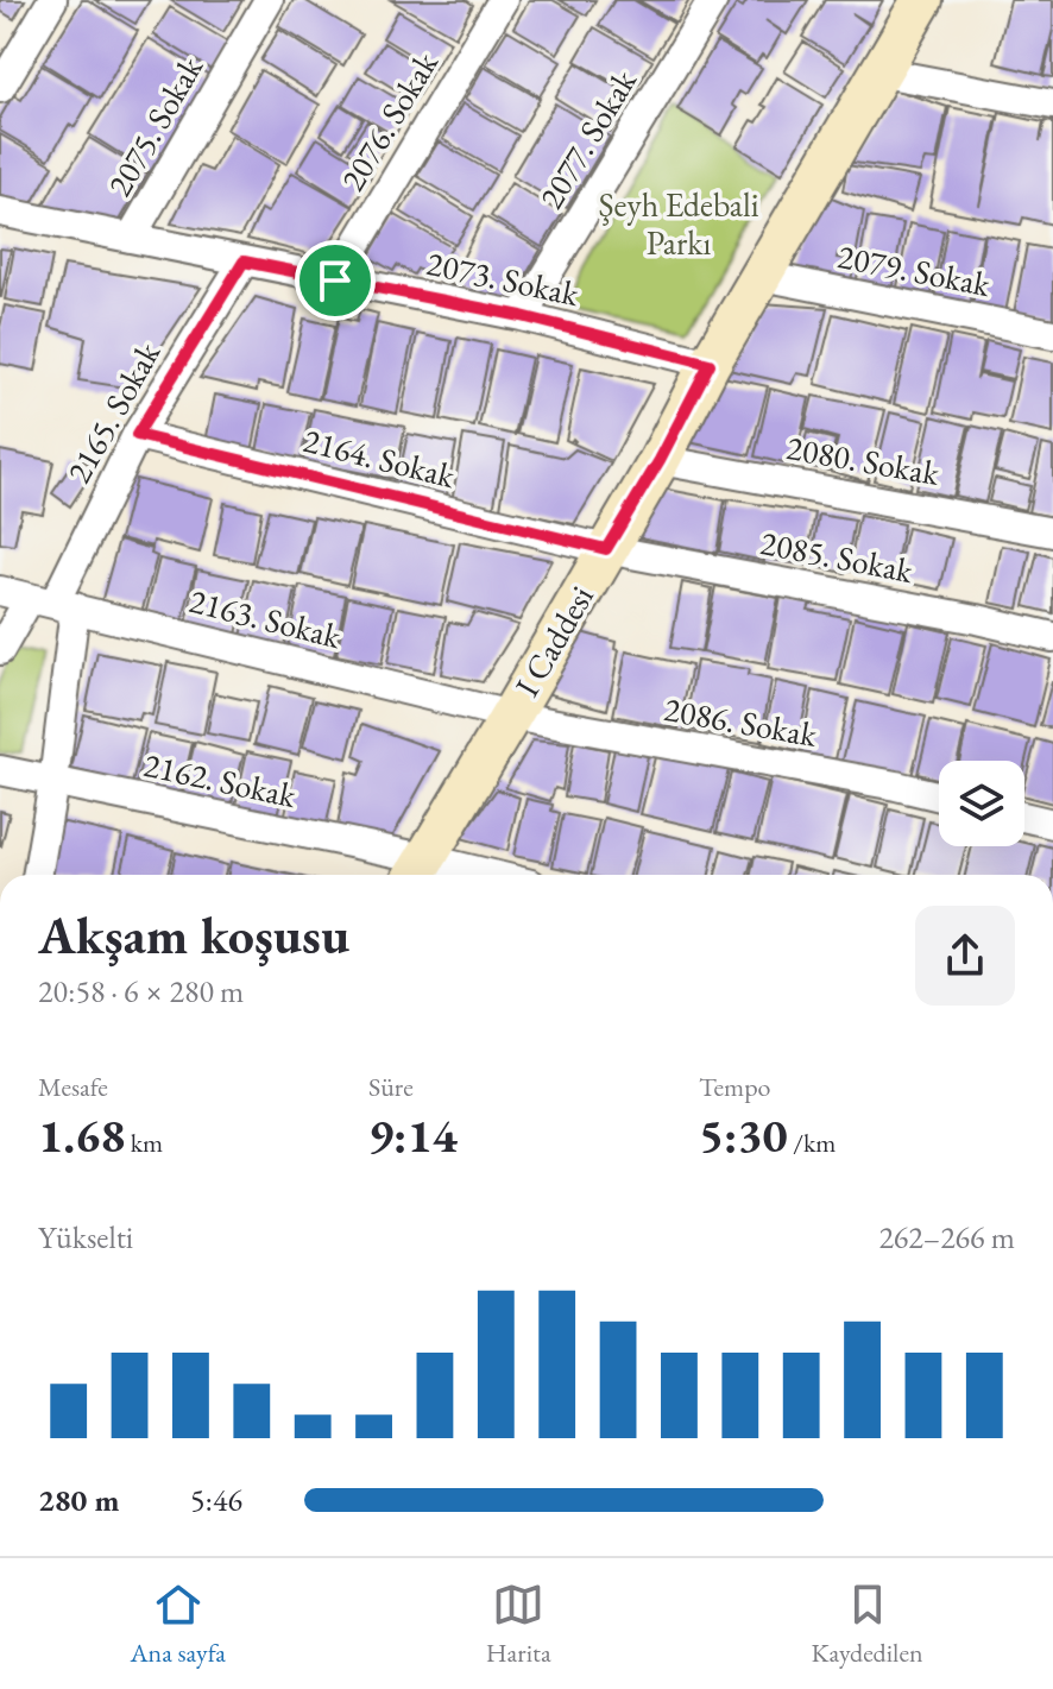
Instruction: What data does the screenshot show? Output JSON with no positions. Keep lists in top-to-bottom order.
{
  "streets": {
    "street": [
      "2076. Sokak",
      "2075. Sokak",
      "2077. Sokak",
      "2079. Sokak",
      "2073. Sokak",
      "2165. Sokak",
      "2164. Sokak",
      "2080. Sokak",
      "2085. Sokak",
      "2163. Sokak",
      "I Caddesi",
      "2086. Sokak",
      "2162. Sokak"
    ]
  },
  "crossings": [
    ["2076. Sokak", "2073. Sokak"],
    ["2075. Sokak", "2073. Sokak"],
    ["2077. Sokak", "2073. Sokak"],
    ["2079. Sokak", "I Caddesi"],
    ["2073. Sokak", "2165. Sokak"],
    ["2073. Sokak", "I Caddesi"],
    ["2165. Sokak", "2164. Sokak"],
    ["2165. Sokak", "2163. Sokak"],
    ["2165. Sokak", "2162. Sokak"],
    ["2164. Sokak", "2085. Sokak"],
    ["2164. Sokak", "I Caddesi"],
    ["2080. Sokak", "I Caddesi"],
    ["2085. Sokak", "I Caddesi"],
    ["2163. Sokak", "I Caddesi"],
    ["2163. Sokak", "2086. Sokak"],
    ["I Caddesi", "2086. Sokak"],
    ["I Caddesi", "2162. Sokak"]
  ],
  "parks": ["Şeyh Edebali Parkı"],
  "page": {
    "heading": ["Akşam koşusu", "20:58 · 6 × 280 m"],
    "stats": [
      ["Mesafe", "1.68 km"],
      ["Süre", "9:14"],
      ["Tempo", "5:30 /km"]
    ],
    "chart": ["Yükselti", "262–266 m"],
    "list": [
      {
        "name": "280 m",
        "note": "5:46"
      }
    ],
    "tabs": ["Ana sayfa", "Harita", "Kaydedilen"]
  }
}
